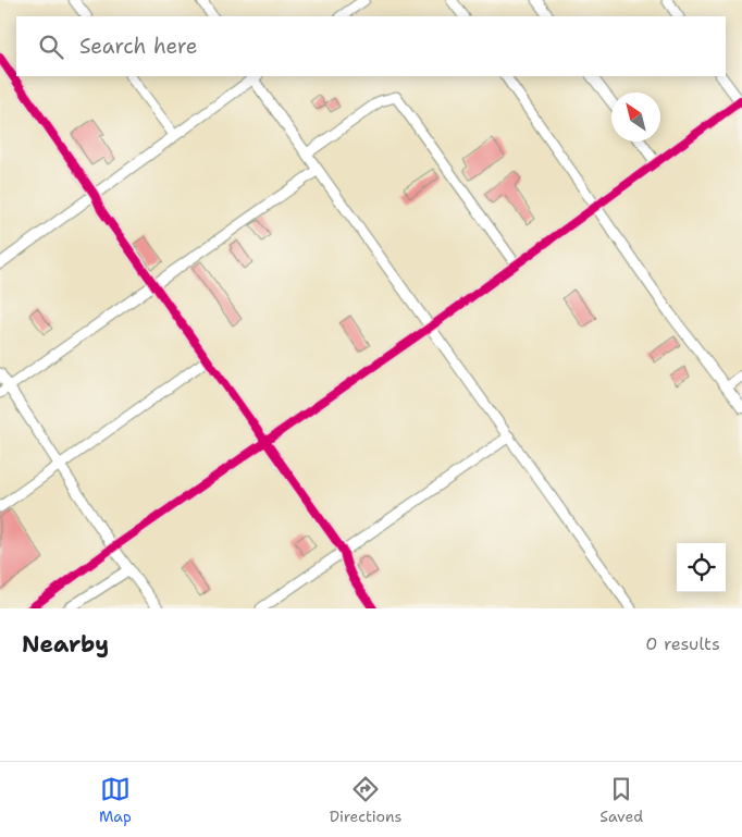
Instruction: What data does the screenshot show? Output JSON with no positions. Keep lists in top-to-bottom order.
{
  "north": "top left",
  "page": {
    "search": "Search here",
    "heading": ["Nearby", "0 results"],
    "nav": ["Map", "Directions", "Saved"]
  }
}
